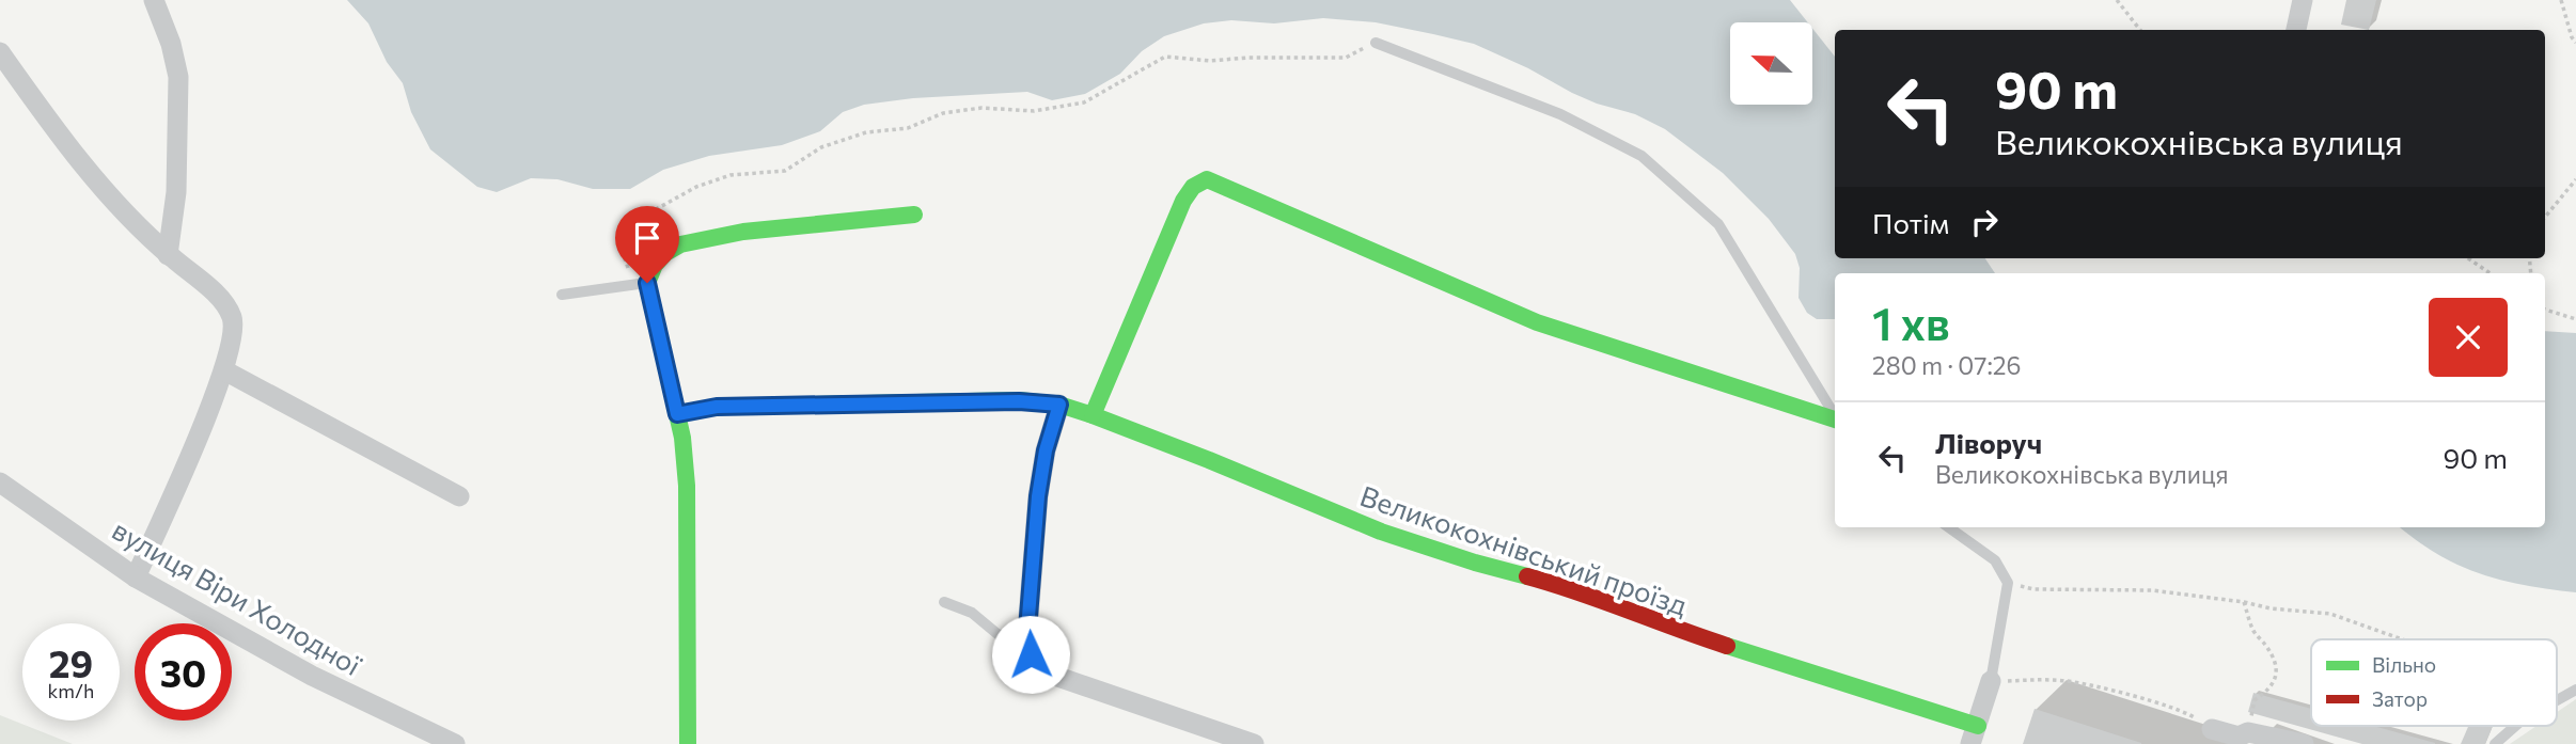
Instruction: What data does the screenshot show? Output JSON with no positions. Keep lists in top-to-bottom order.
{
  "streets": {
    "street": ["Великокохнівський проїзд", "вулиця Віри Холодної"]
  },
  "legend": ["Вільно", "Затор"],
  "north": "left",
  "page": {
    "turn": ["90 m", "Великокохнівська вулиця"],
    "then": "Потім",
    "heading": ["1 хв", "280 m · 07:26"],
    "list": [
      {
        "name": "Ліворуч",
        "note": "Великокохнівська вулиця",
        "value": "90 m"
      }
    ],
    "speed": "29 km/h",
    "limit": "30"
  }
}
